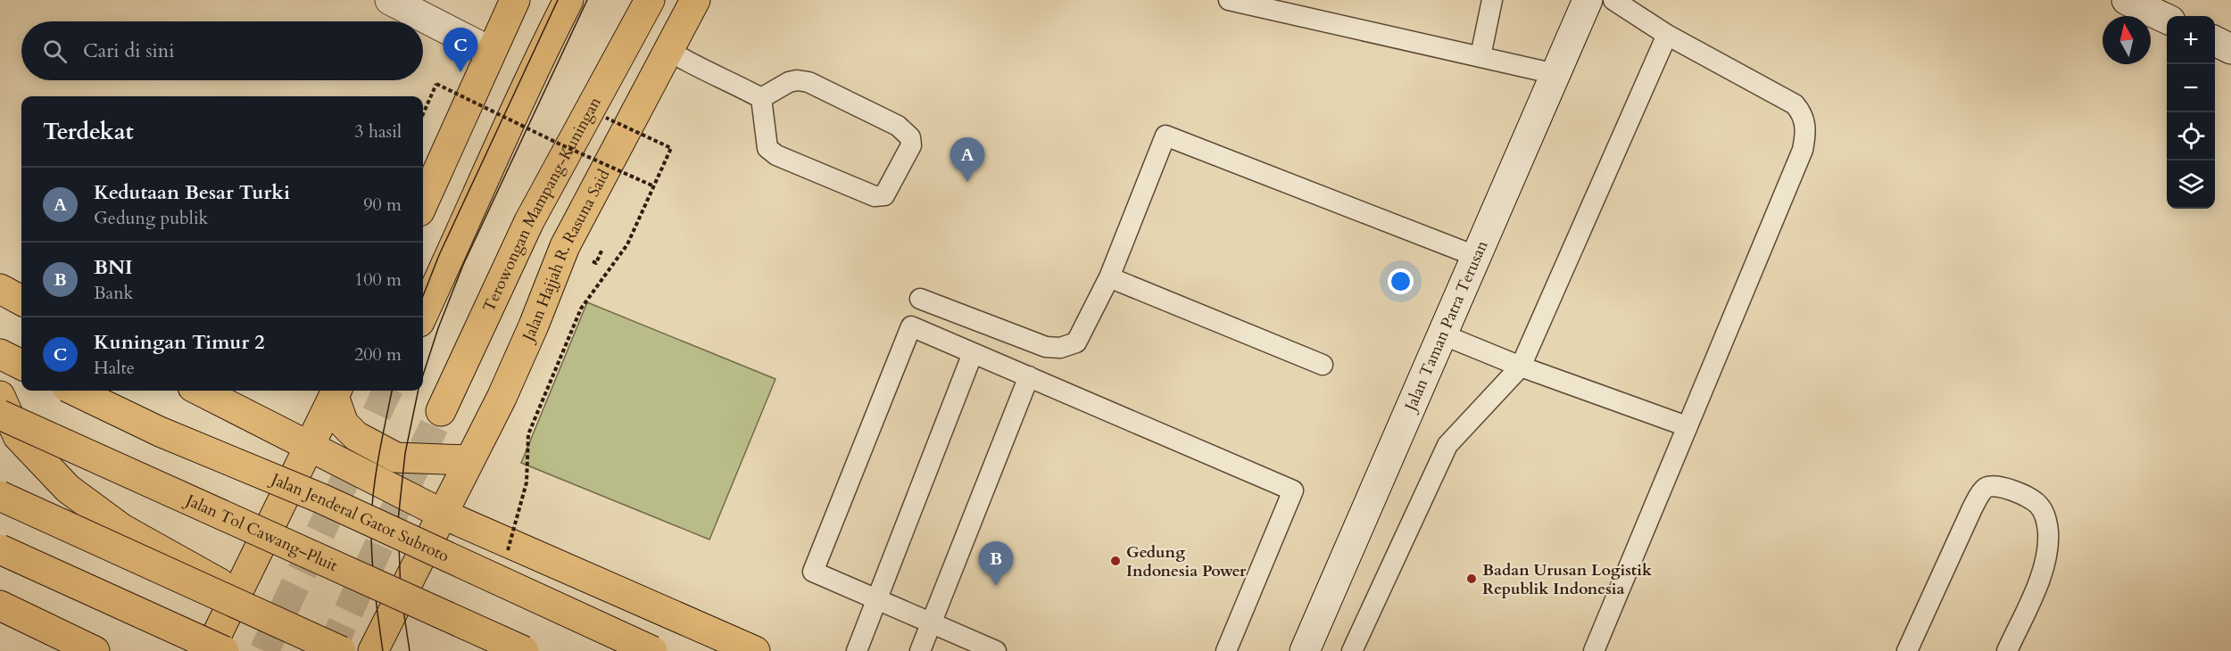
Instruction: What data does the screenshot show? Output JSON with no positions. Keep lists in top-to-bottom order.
{
  "streets": {
    "main road": [
      "Terowongan Mampang-Kuningan",
      "Jalan Hajjah R. Rasuna Said",
      "Jalan Jenderal Gatot Subroto",
      "Jalan Tol Cawang–Pluit"
    ],
    "street": ["Jalan Taman Patra Terusan"]
  },
  "places": ["Gedung Indonesia Power", "Badan Urusan Logistik Republik Indonesia"],
  "north": "top",
  "page": {
    "map_buttons": ["+", "−"],
    "search": "Cari di sini",
    "pins": ["C", "A", "B"],
    "heading": ["Terdekat", "3 hasil"],
    "list": [
      {
        "mark": "A",
        "name": "Kedutaan Besar Turki",
        "note": "Gedung publik",
        "value": "90 m"
      },
      {
        "mark": "B",
        "name": "BNI",
        "note": "Bank",
        "value": "100 m"
      },
      {
        "mark": "C",
        "name": "Kuningan Timur 2",
        "note": "Halte",
        "value": "200 m"
      }
    ]
  }
}
